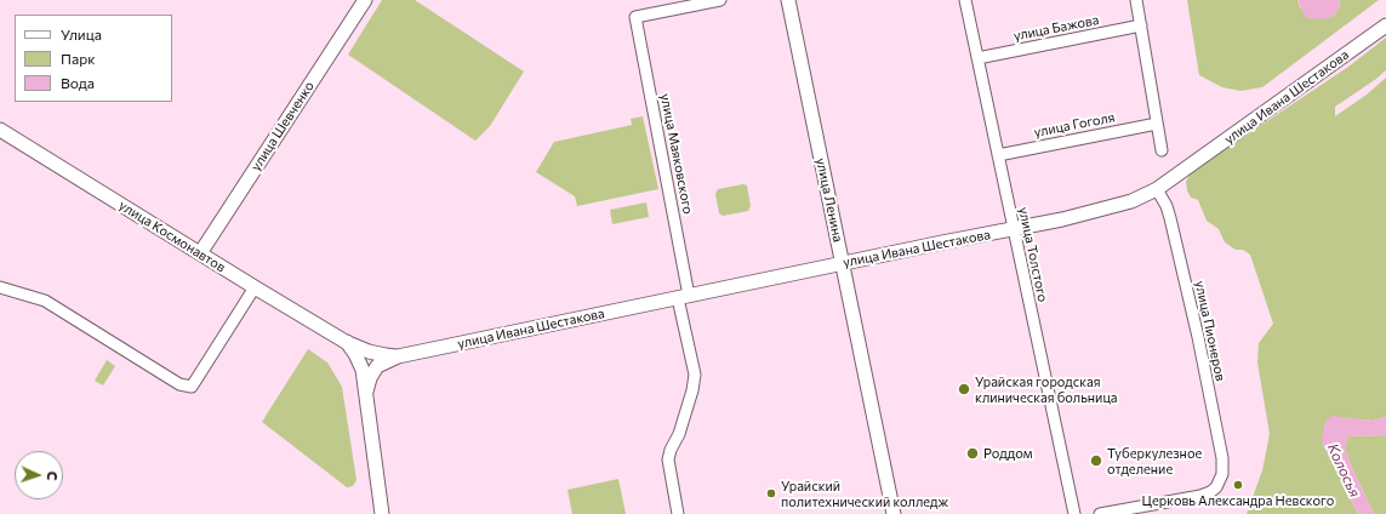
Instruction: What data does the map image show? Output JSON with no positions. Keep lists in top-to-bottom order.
{
  "streets": {
    "main road": [
      "улица Ивана Шестакова",
      "улица Шевченко",
      "улица Ленина",
      "улица Космонавтов"
    ],
    "street": [
      "улица Бажова",
      "улица Гоголя",
      "улица Маяковского",
      "улица Толстого",
      "улица Пионеров"
    ]
  },
  "crossings": [
    ["улица Бажова", "улица Толстого"],
    ["улица Ивана Шестакова", "улица Маяковского"],
    ["улица Ивана Шестакова", "улица Ленина"],
    ["улица Ивана Шестакова", "улица Космонавтов"],
    ["улица Ивана Шестакова", "улица Толстого"],
    ["улица Ивана Шестакова", "улица Пионеров"],
    ["улица Гоголя", "улица Толстого"],
    ["улица Шевченко", "улица Космонавтов"]
  ],
  "water": ["Колосья"],
  "places": [
    "Урайская городская клиническая больница",
    "Роддом",
    "Туберкулезное отделение",
    "Церковь Александра Невского",
    "Урайский политехнический колледж"
  ],
  "legend": ["Улица", "Парк", "Вода"],
  "north": "right"
}
